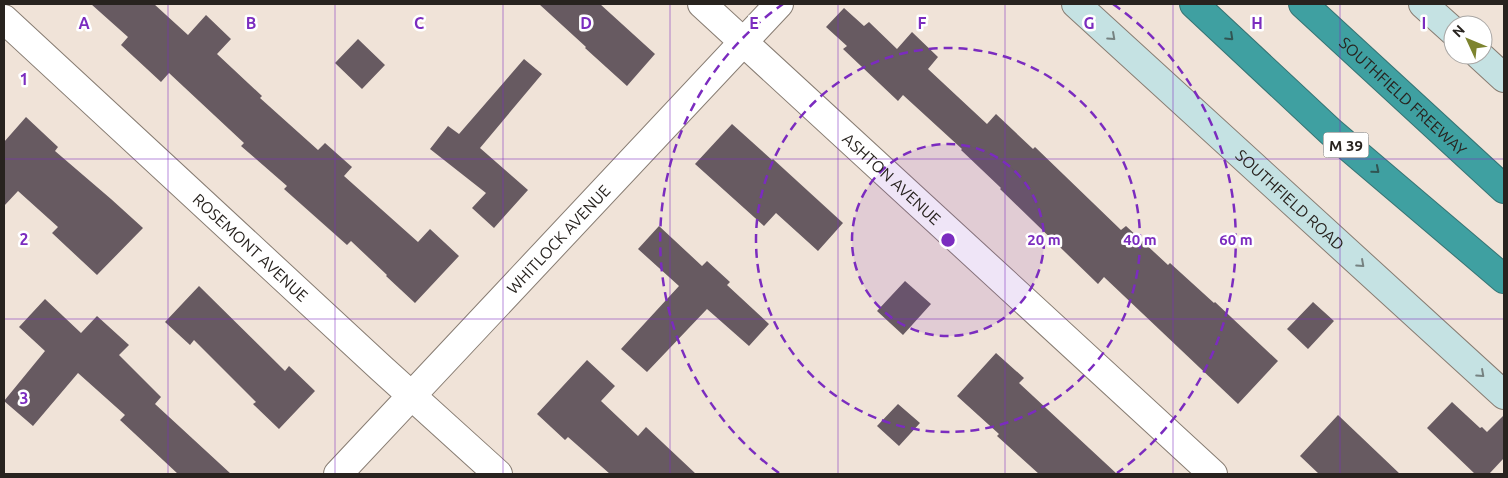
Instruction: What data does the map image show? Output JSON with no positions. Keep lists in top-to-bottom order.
{
  "streets": {
    "highway": ["SOUTHFIELD FREEWAY", "M 39"],
    "main road": ["SOUTHFIELD ROAD"],
    "street": ["ASHTON AVENUE", "WHITLOCK AVENUE", "ROSEMONT AVENUE"]
  },
  "crossings": [
    ["ASHTON AVENUE", "WHITLOCK AVENUE"],
    ["WHITLOCK AVENUE", "ROSEMONT AVENUE"]
  ],
  "one_way": ["SOUTHFIELD ROAD"],
  "north": "top left",
  "grid": {
    "columns": [
      "A",
      "B",
      "C",
      "D",
      "E",
      "F",
      "G",
      "H",
      "I"
    ],
    "rows": ["1", "2", "3"]
  },
  "rings": ["20 m", "40 m", "60 m"]
}
